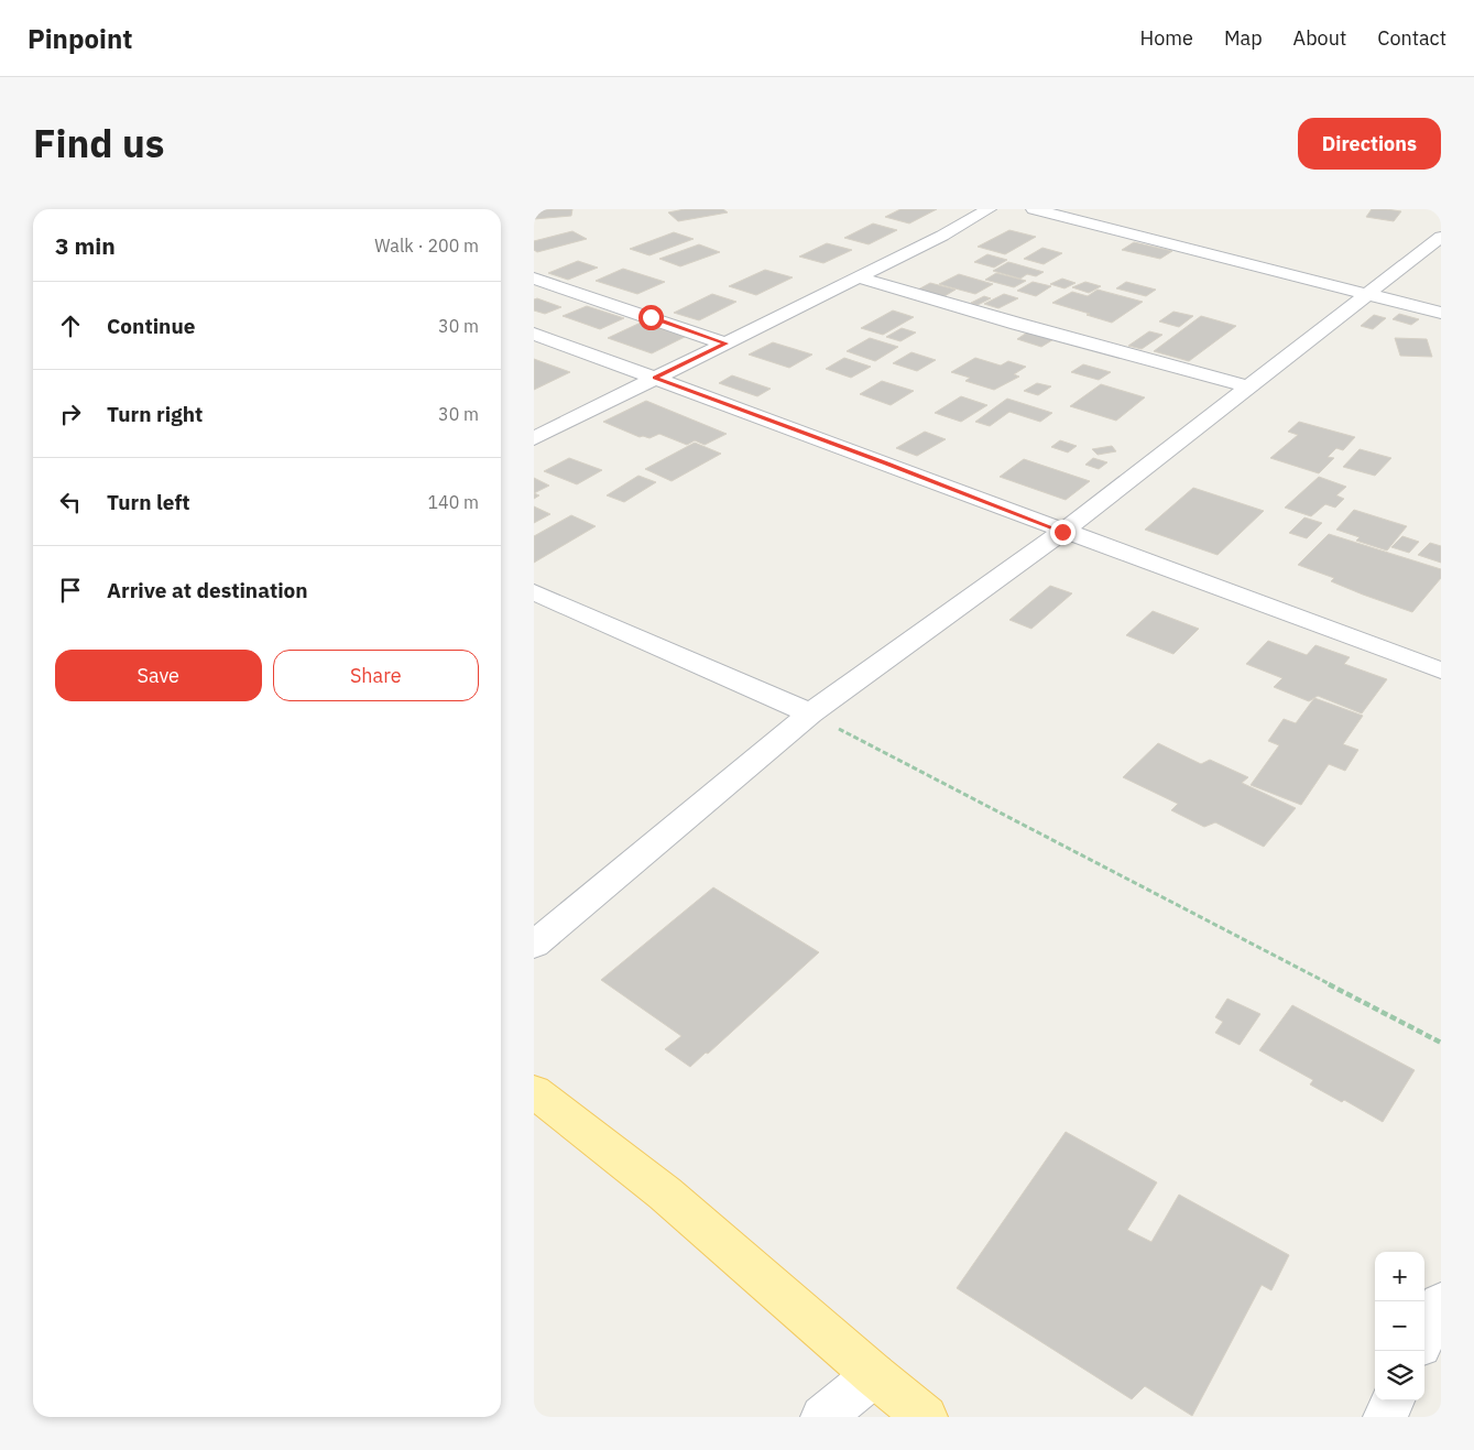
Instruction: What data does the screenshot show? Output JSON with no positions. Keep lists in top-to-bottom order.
{
  "page": {
    "header": "Pinpoint",
    "nav": [
      "Home",
      "Map",
      "About",
      "Contact"
    ],
    "title": "Find us",
    "buttons": [
      "Directions",
      ["Save", "Share"]
    ],
    "heading": ["3 min", "Walk · 200 m"],
    "list": [
      ["Continue", "30 m"],
      ["Turn right", "30 m"],
      ["Turn left", "140 m"],
      "Arrive at destination"
    ],
    "map_buttons": ["+", "−"]
  }
}
